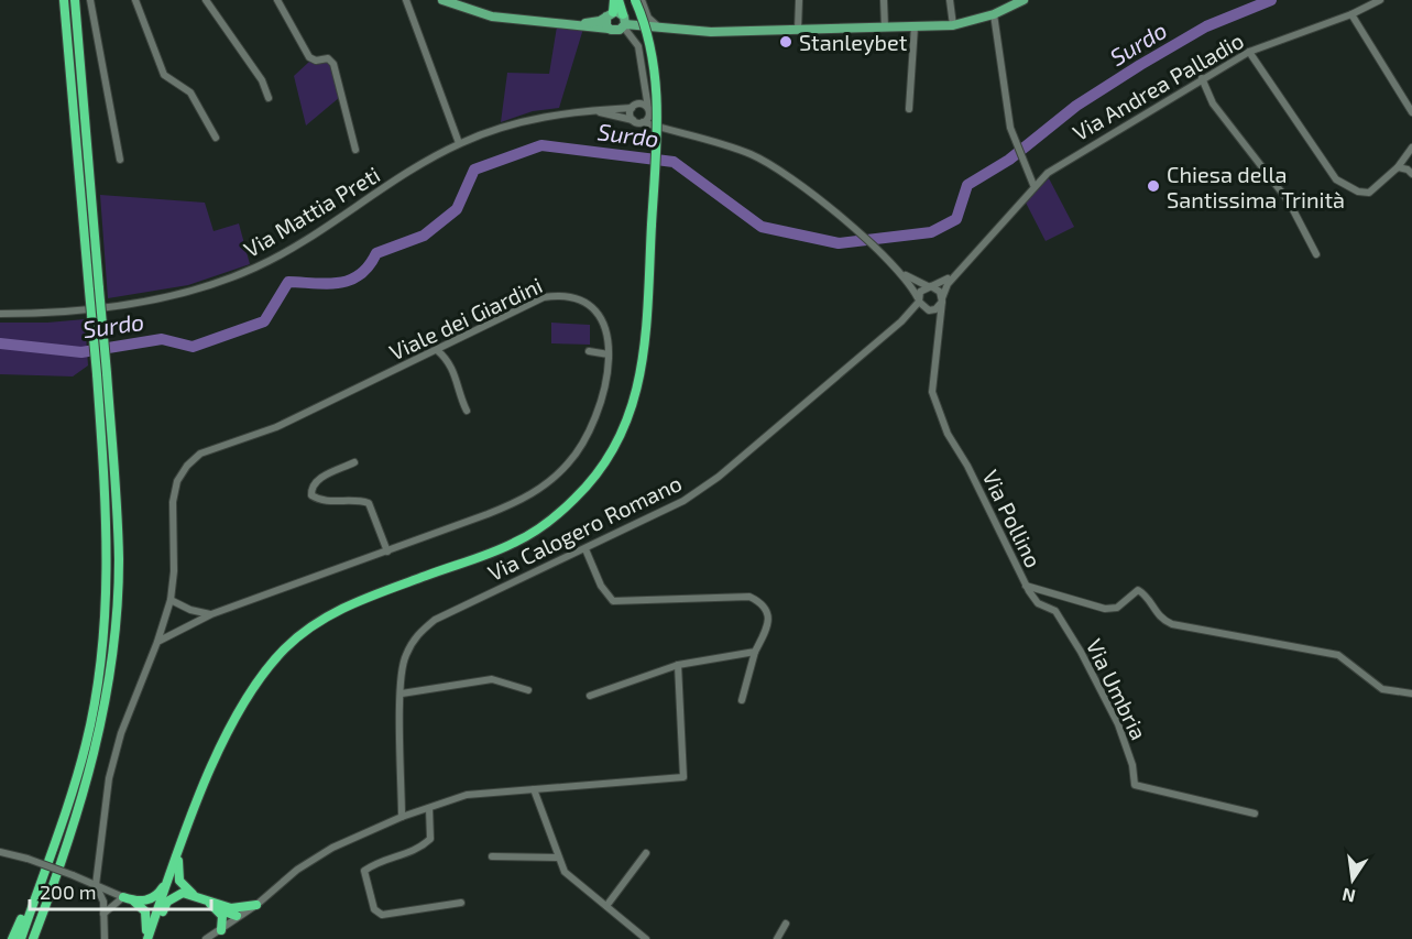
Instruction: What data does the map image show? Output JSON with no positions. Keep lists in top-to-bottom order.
{
  "streets": {
    "street": [
      "Via Andrea Palladio",
      "Via Mattia Preti",
      "Viale dei Giardini",
      "Via Pollino",
      "Via Calogero Romano",
      "Via Umbria"
    ]
  },
  "crossings": [
    ["Via Pollino", "Via Umbria"]
  ],
  "water": ["Surdo"],
  "places": ["Stanleybet", "Chiesa della Santissima Trinità"],
  "scale_bar": "200 m",
  "north": "bottom"
}
